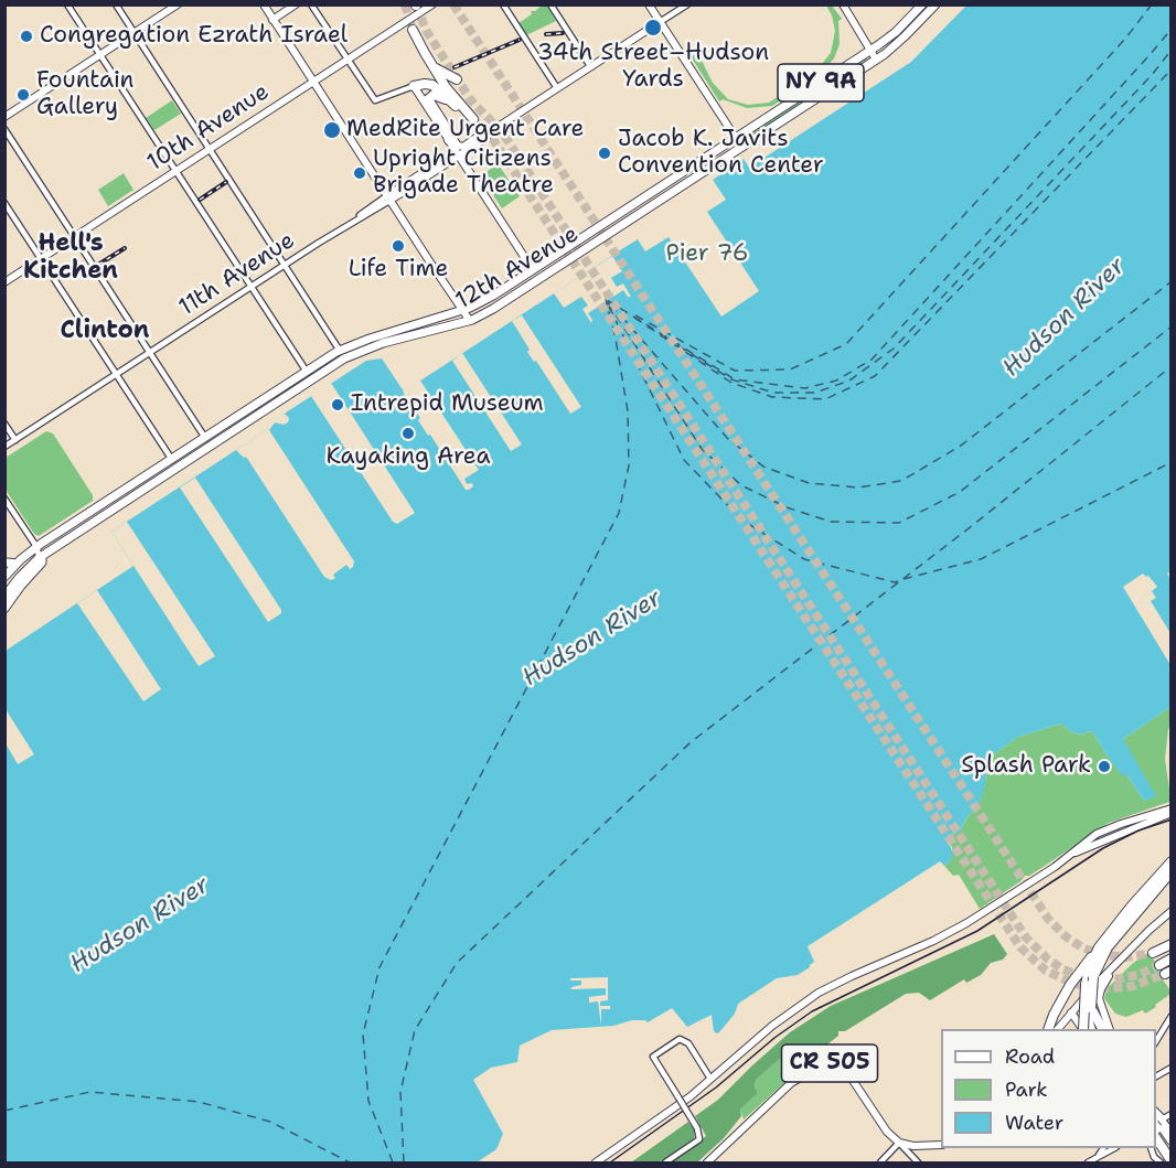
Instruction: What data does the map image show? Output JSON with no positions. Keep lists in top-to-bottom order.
{
  "streets": {
    "highway": ["NY 9A", "12th Avenue"],
    "main road": ["10th Avenue", "11th Avenue", "CR 505"]
  },
  "districts": ["Hell's Kitchen", "Clinton"],
  "water": ["Hudson River"],
  "parks": ["Pier 76"],
  "places": [
    "34th Street–Hudson Yards",
    "Congregation Ezrath Israel",
    "Fountain Gallery",
    "MedRite Urgent Care",
    "Jacob K. Javits Convention Center",
    "Upright Citizens Brigade Theatre",
    "Life Time",
    "Intrepid Museum",
    "Kayaking Area",
    "Splash Park"
  ],
  "legend": ["Road", "Park", "Water"]
}
